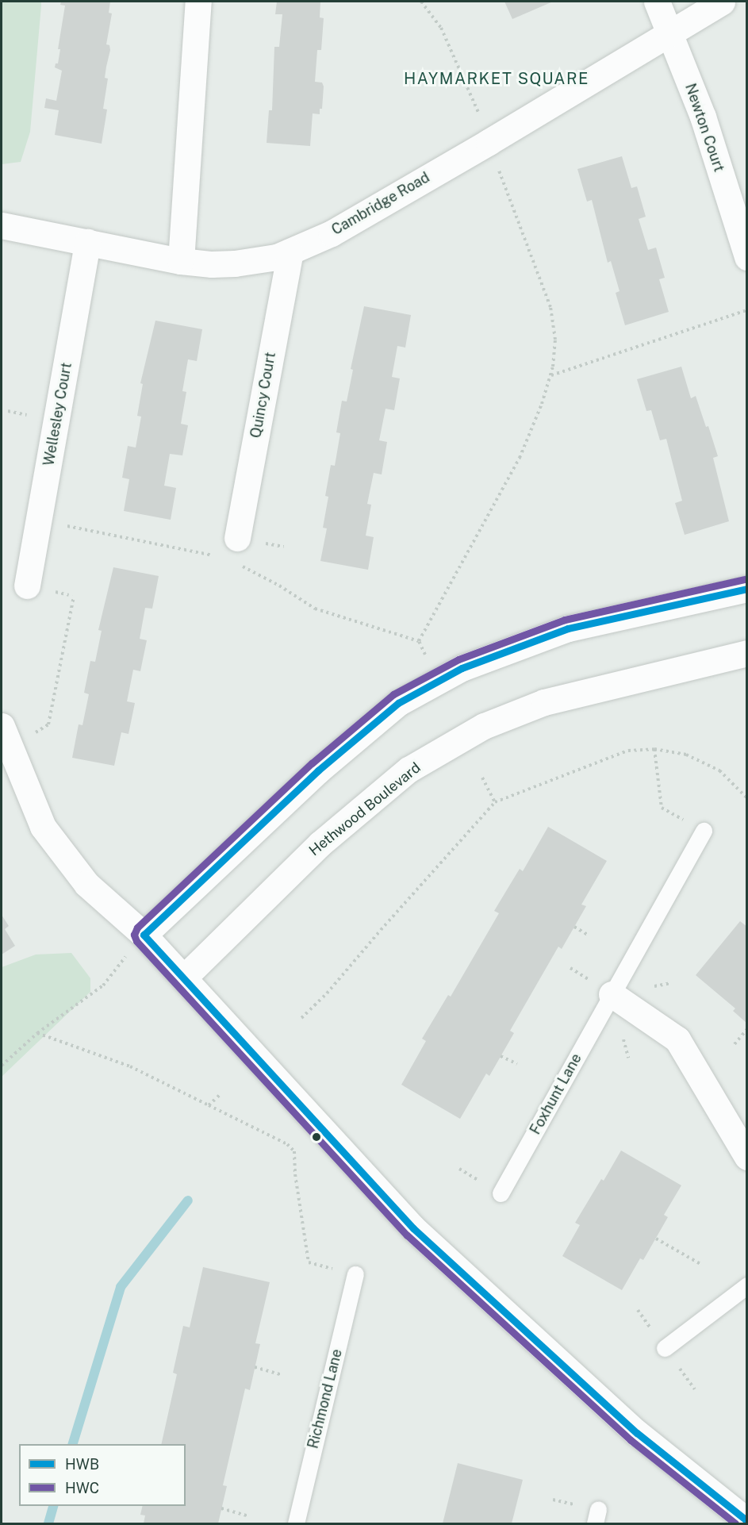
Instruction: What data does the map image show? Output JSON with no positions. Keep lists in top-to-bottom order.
{
  "streets": {
    "street": [
      "Newton Court",
      "Cambridge Road",
      "Quincy Court",
      "Wellesley Court",
      "Hethwood Boulevard"
    ],
    "lane": ["Foxhunt Lane", "Richmond Lane"]
  },
  "crossings": [
    ["Newton Court", "Cambridge Road"],
    ["Cambridge Road", "Quincy Court"],
    ["Cambridge Road", "Wellesley Court"]
  ],
  "districts": ["HAYMARKET SQUARE"],
  "lines": ["transit line HWC", "transit line HWB"],
  "legend": ["HWB", "HWC"]
}
